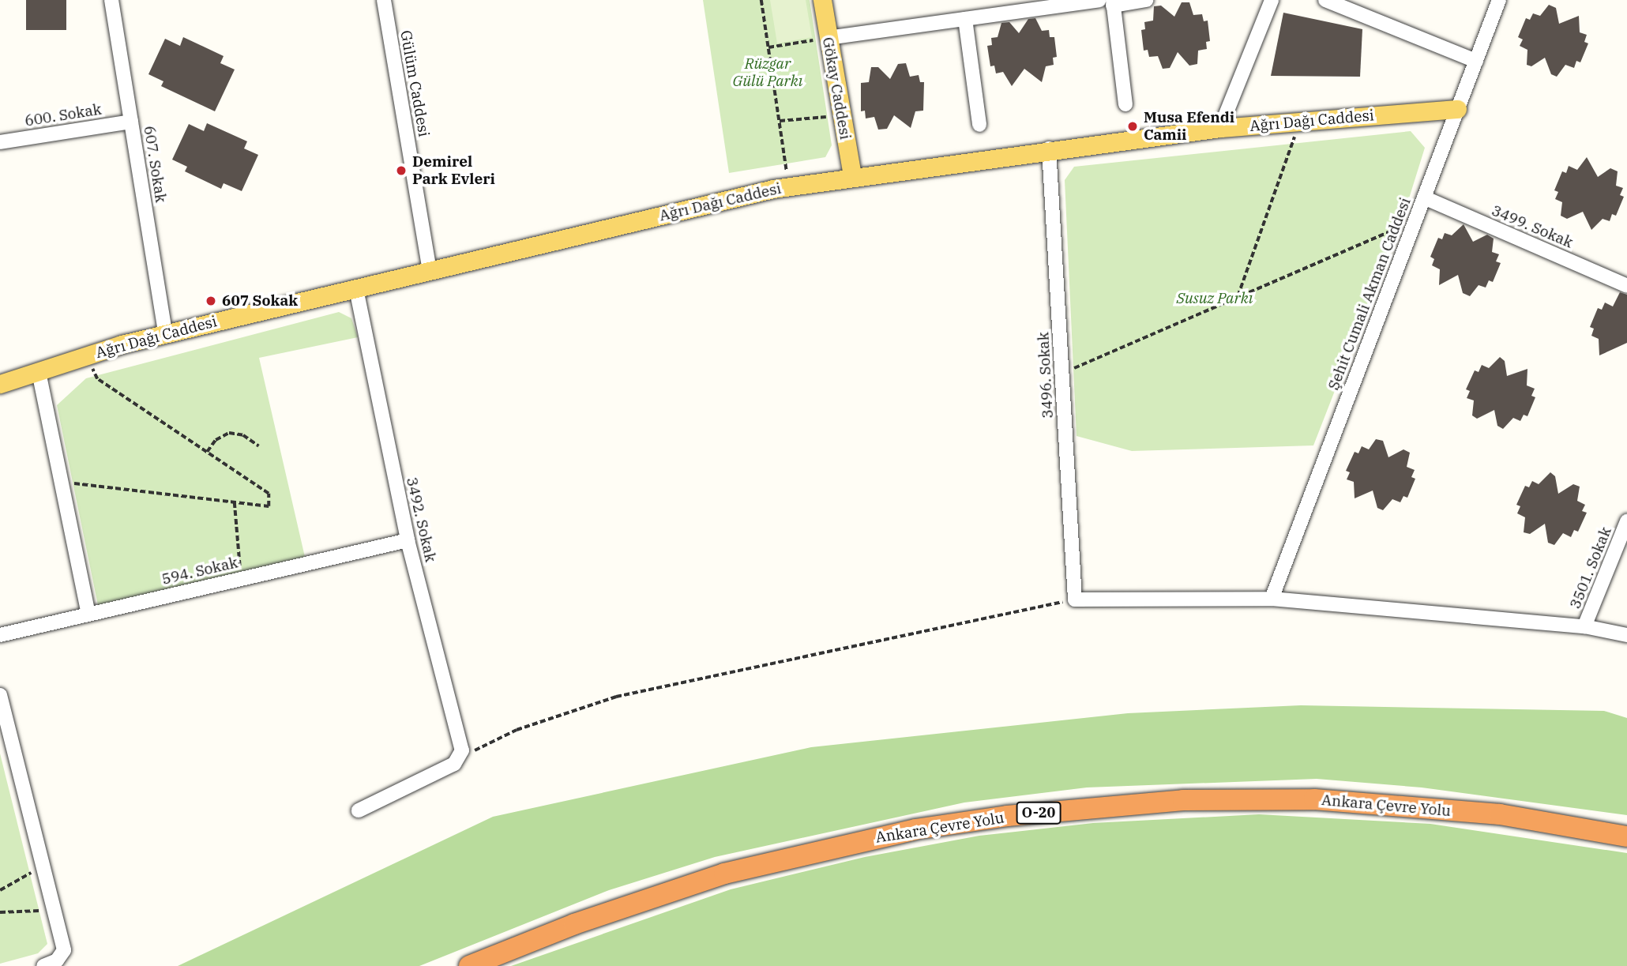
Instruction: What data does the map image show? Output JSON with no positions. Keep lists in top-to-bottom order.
{
  "streets": {
    "highway": ["Ankara Çevre Yolu", "O-20"],
    "main road": ["Gökay Caddesi", "Ağrı Dağı Caddesi"],
    "street": [
      "Gülüm Caddesi",
      "600. Sokak",
      "607. Sokak",
      "3499. Sokak",
      "Şehit Cumali Akman Caddesi",
      "3496. Sokak",
      "3492. Sokak",
      "3501. Sokak",
      "594. Sokak"
    ]
  },
  "crossings": [
    ["Gülüm Caddesi", "Ağrı Dağı Caddesi"],
    ["Gökay Caddesi", "Ağrı Dağı Caddesi"],
    ["600. Sokak", "607. Sokak"],
    ["Ağrı Dağı Caddesi", "607. Sokak"],
    ["Ağrı Dağı Caddesi", "Şehit Cumali Akman Caddesi"],
    ["Ağrı Dağı Caddesi", "3496. Sokak"],
    ["Ağrı Dağı Caddesi", "3492. Sokak"],
    ["3499. Sokak", "Şehit Cumali Akman Caddesi"],
    ["3492. Sokak", "594. Sokak"]
  ],
  "parks": ["Rüzgar Gülü Parkı", "Susuz Parkı"],
  "places": ["Musa Efendi Camii", "Demirel Park Evleri", "607 Sokak"]
}
